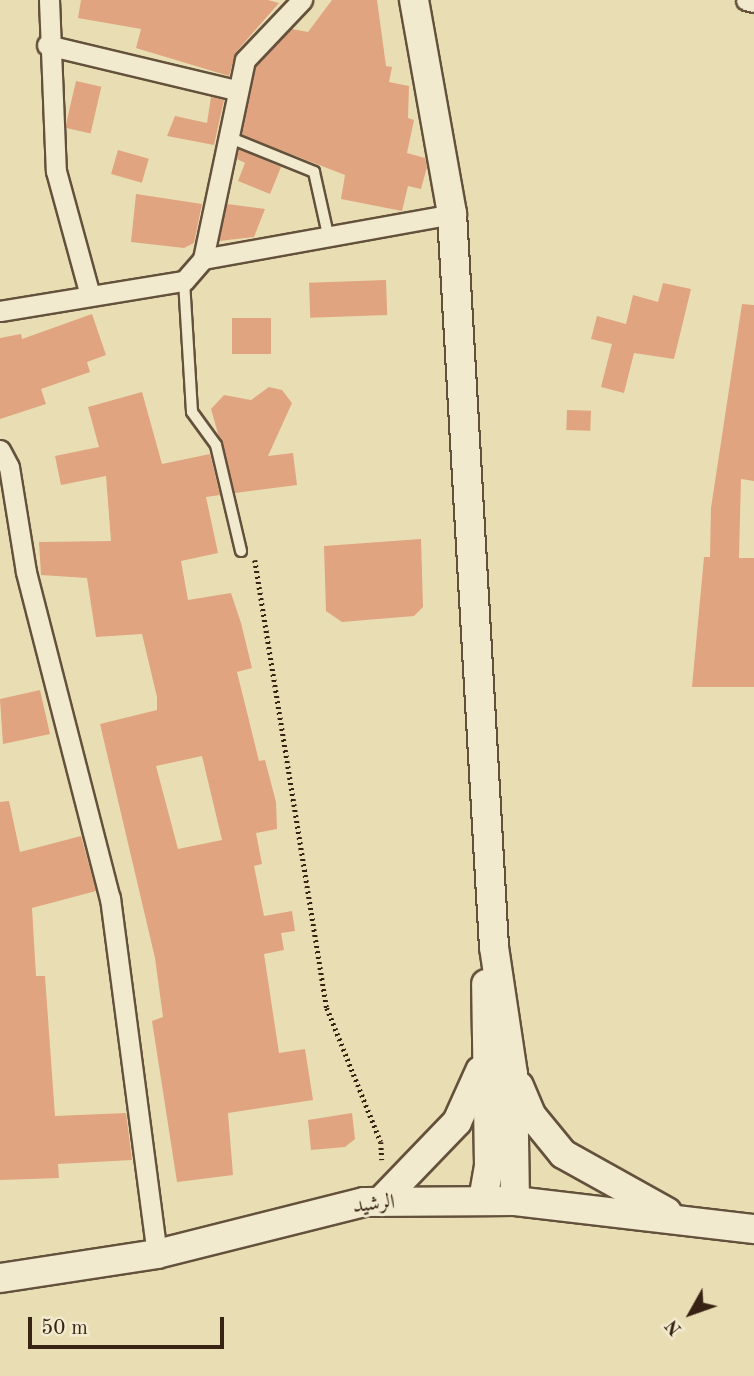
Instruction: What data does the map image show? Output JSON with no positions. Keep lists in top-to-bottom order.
{
  "streets": {
    "street": ["الرشيد"]
  },
  "scale_bar": "50 m",
  "north": "bottom left"
}
